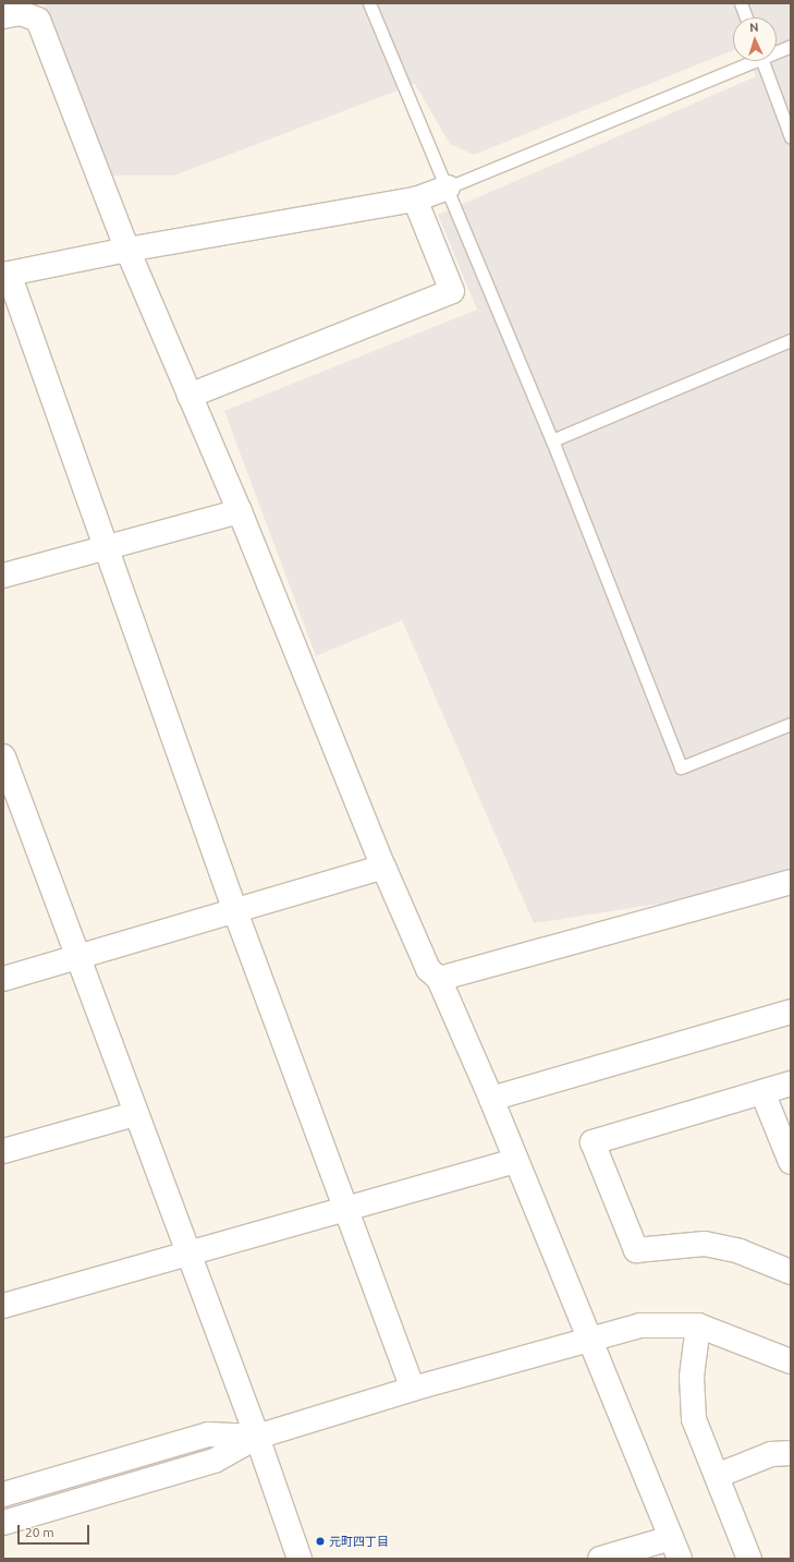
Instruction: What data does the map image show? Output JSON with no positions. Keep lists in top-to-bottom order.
{
  "places": ["元町四丁目"],
  "scale_bar": "20 m",
  "north": "top"
}
